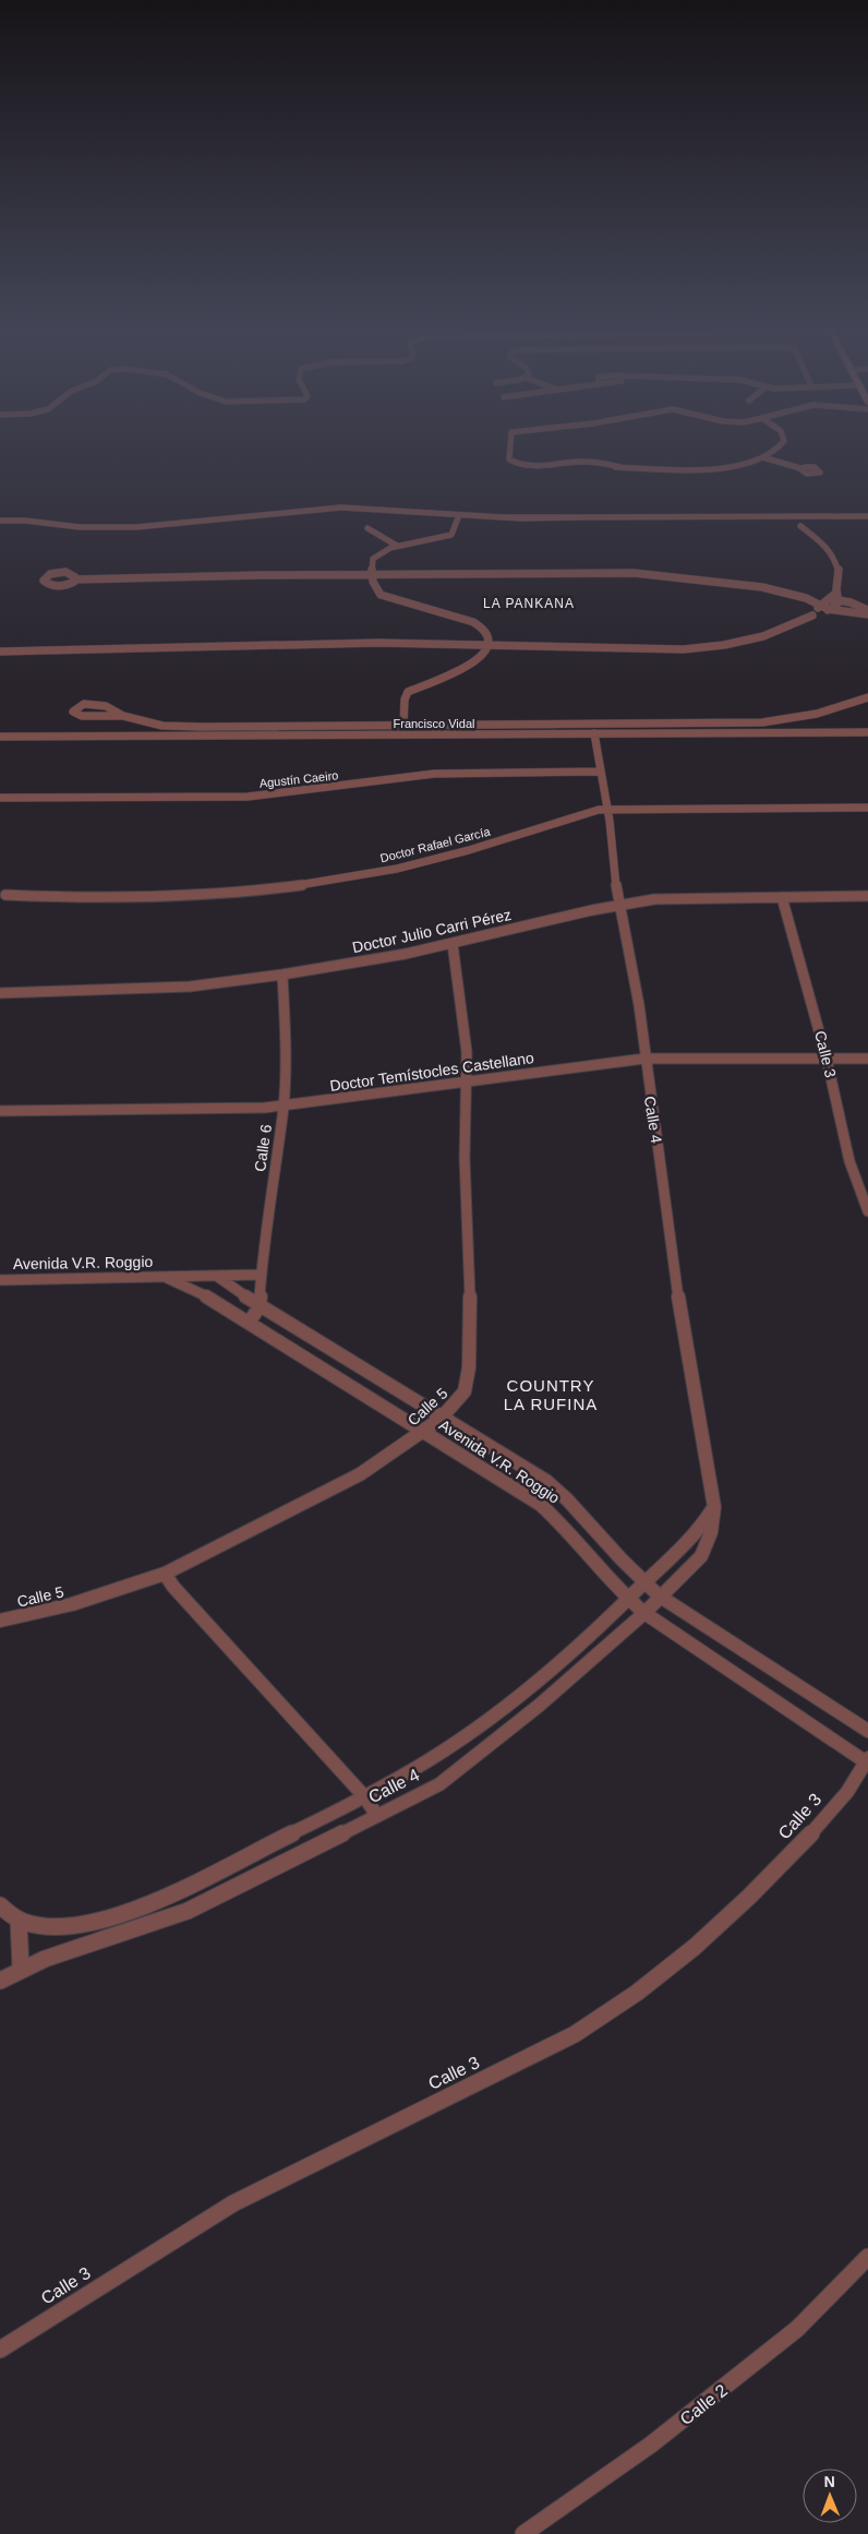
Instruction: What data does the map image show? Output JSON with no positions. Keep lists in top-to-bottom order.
{
  "streets": {
    "street": [
      "Francisco Vidal",
      "Agustín Caeiro",
      "Doctor Rafael García",
      "Doctor Julio Carri Pérez",
      "Calle 3",
      "Doctor Temístocles Castellano",
      "Calle 4",
      "Calle 6",
      "Avenida V.R. Roggio",
      "Calle 5",
      "Calle 2"
    ]
  },
  "crossings": [
    ["Francisco Vidal", "Calle 4"],
    ["Agustín Caeiro", "Calle 4"],
    ["Doctor Rafael García", "Calle 4"],
    ["Doctor Julio Carri Pérez", "Calle 3"],
    ["Doctor Julio Carri Pérez", "Calle 4"],
    ["Doctor Julio Carri Pérez", "Calle 6"],
    ["Doctor Julio Carri Pérez", "Calle 5"],
    ["Calle 3", "Doctor Temístocles Castellano"],
    ["Calle 3", "Avenida V.R. Roggio"],
    ["Doctor Temístocles Castellano", "Calle 4"],
    ["Doctor Temístocles Castellano", "Calle 6"],
    ["Doctor Temístocles Castellano", "Calle 5"],
    ["Calle 4", "Avenida V.R. Roggio"],
    ["Calle 6", "Avenida V.R. Roggio"],
    ["Avenida V.R. Roggio", "Calle 5"]
  ],
  "districts": ["LA PANKANA", "COUNTRY LA RUFINA"],
  "north": "top"
}
